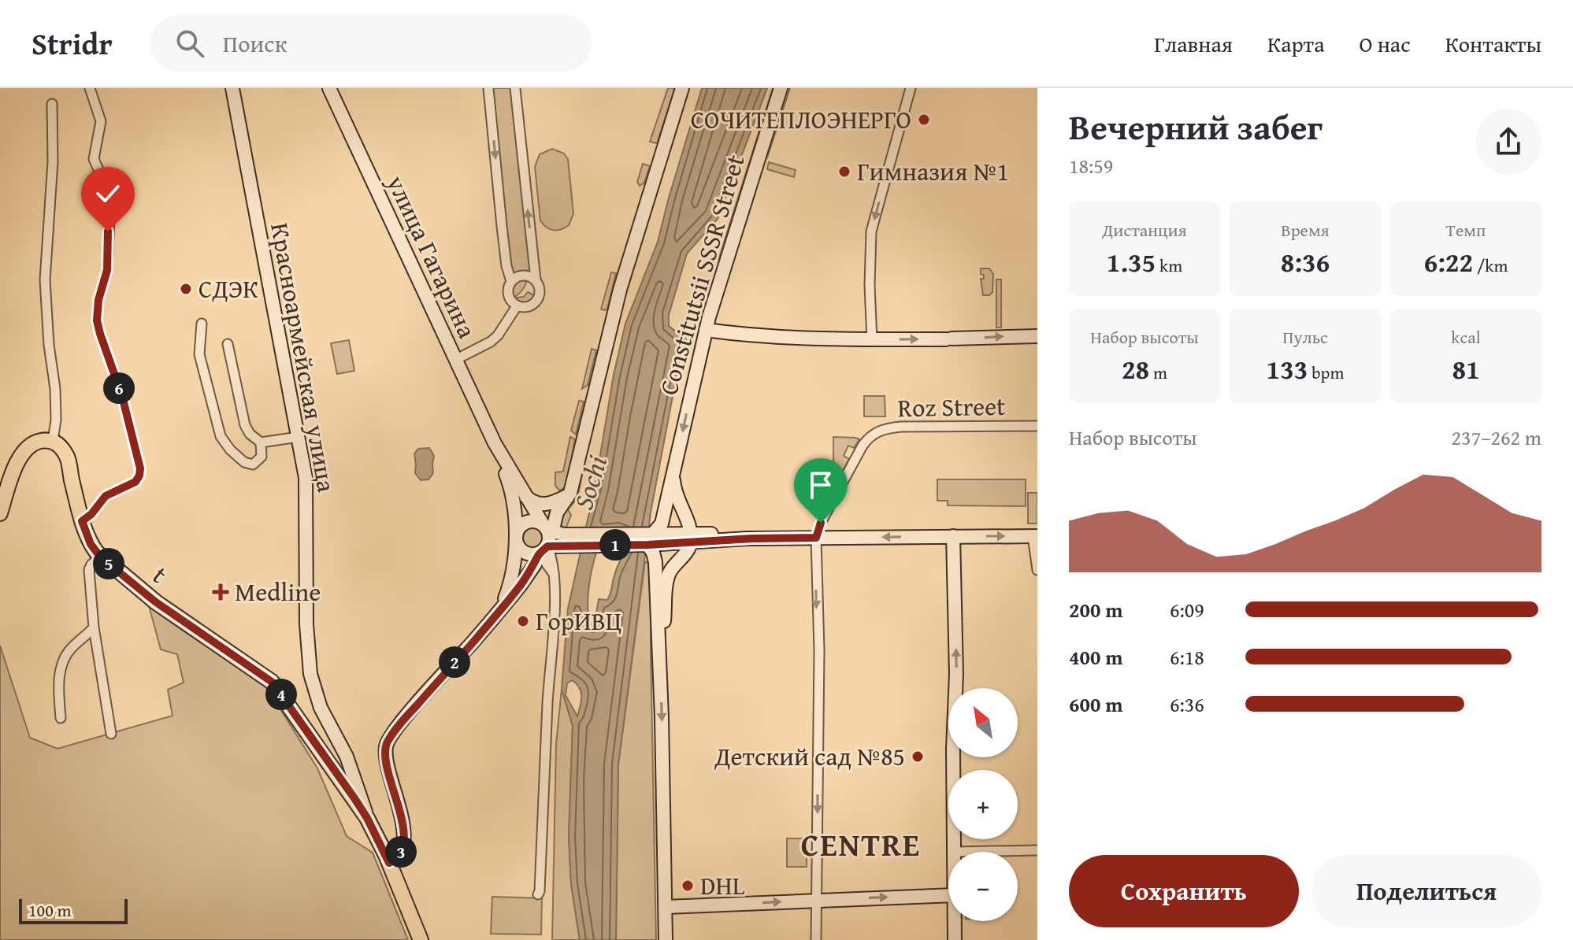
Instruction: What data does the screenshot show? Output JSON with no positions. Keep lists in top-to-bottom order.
{
  "streets": {
    "main road": [
      "улица Гагарина",
      "Constitutsii SSSR Street",
      "Красноармейская улица",
      "t"
    ],
    "street": ["Roz Street"]
  },
  "crossings": [
    ["Красноармейская улица", "t"]
  ],
  "districts": ["CENTRE"],
  "water": ["Sochi"],
  "places": {
    "other": [
      "СОЧИТЕПЛОЭНЕРГО",
      "Гимназия №1",
      "СДЭК",
      "ГорИВЦ",
      "Детский сад №85",
      "DHL"
    ],
    "health": ["Medline"]
  },
  "scale_bar": "100 m",
  "north": "top left",
  "page": {
    "header": "Stridr",
    "search": "Поиск",
    "nav": [
      "Главная",
      "Карта",
      "О нас",
      "Контакты"
    ],
    "heading": ["Вечерний забег", "18:59"],
    "stats": [
      ["Дистанция", "1.35 km"],
      ["Время", "8:36"],
      ["Темп", "6:22 /km"],
      ["Набор высоты", "28 m"],
      ["Пульс", "133 bpm"],
      ["kcal", "81"]
    ],
    "pins": [
      "6",
      "1",
      "5",
      "2",
      "4",
      "3"
    ],
    "chart": ["Набор высоты", "237–262 m"],
    "list": [
      {
        "name": "200 m",
        "note": "6:09"
      },
      {
        "name": "400 m",
        "note": "6:18"
      },
      {
        "name": "600 m",
        "note": "6:36"
      }
    ],
    "map_buttons": ["+", "−"],
    "buttons": ["Сохранить", "Поделиться"],
    "scale": "100 m"
  }
}
